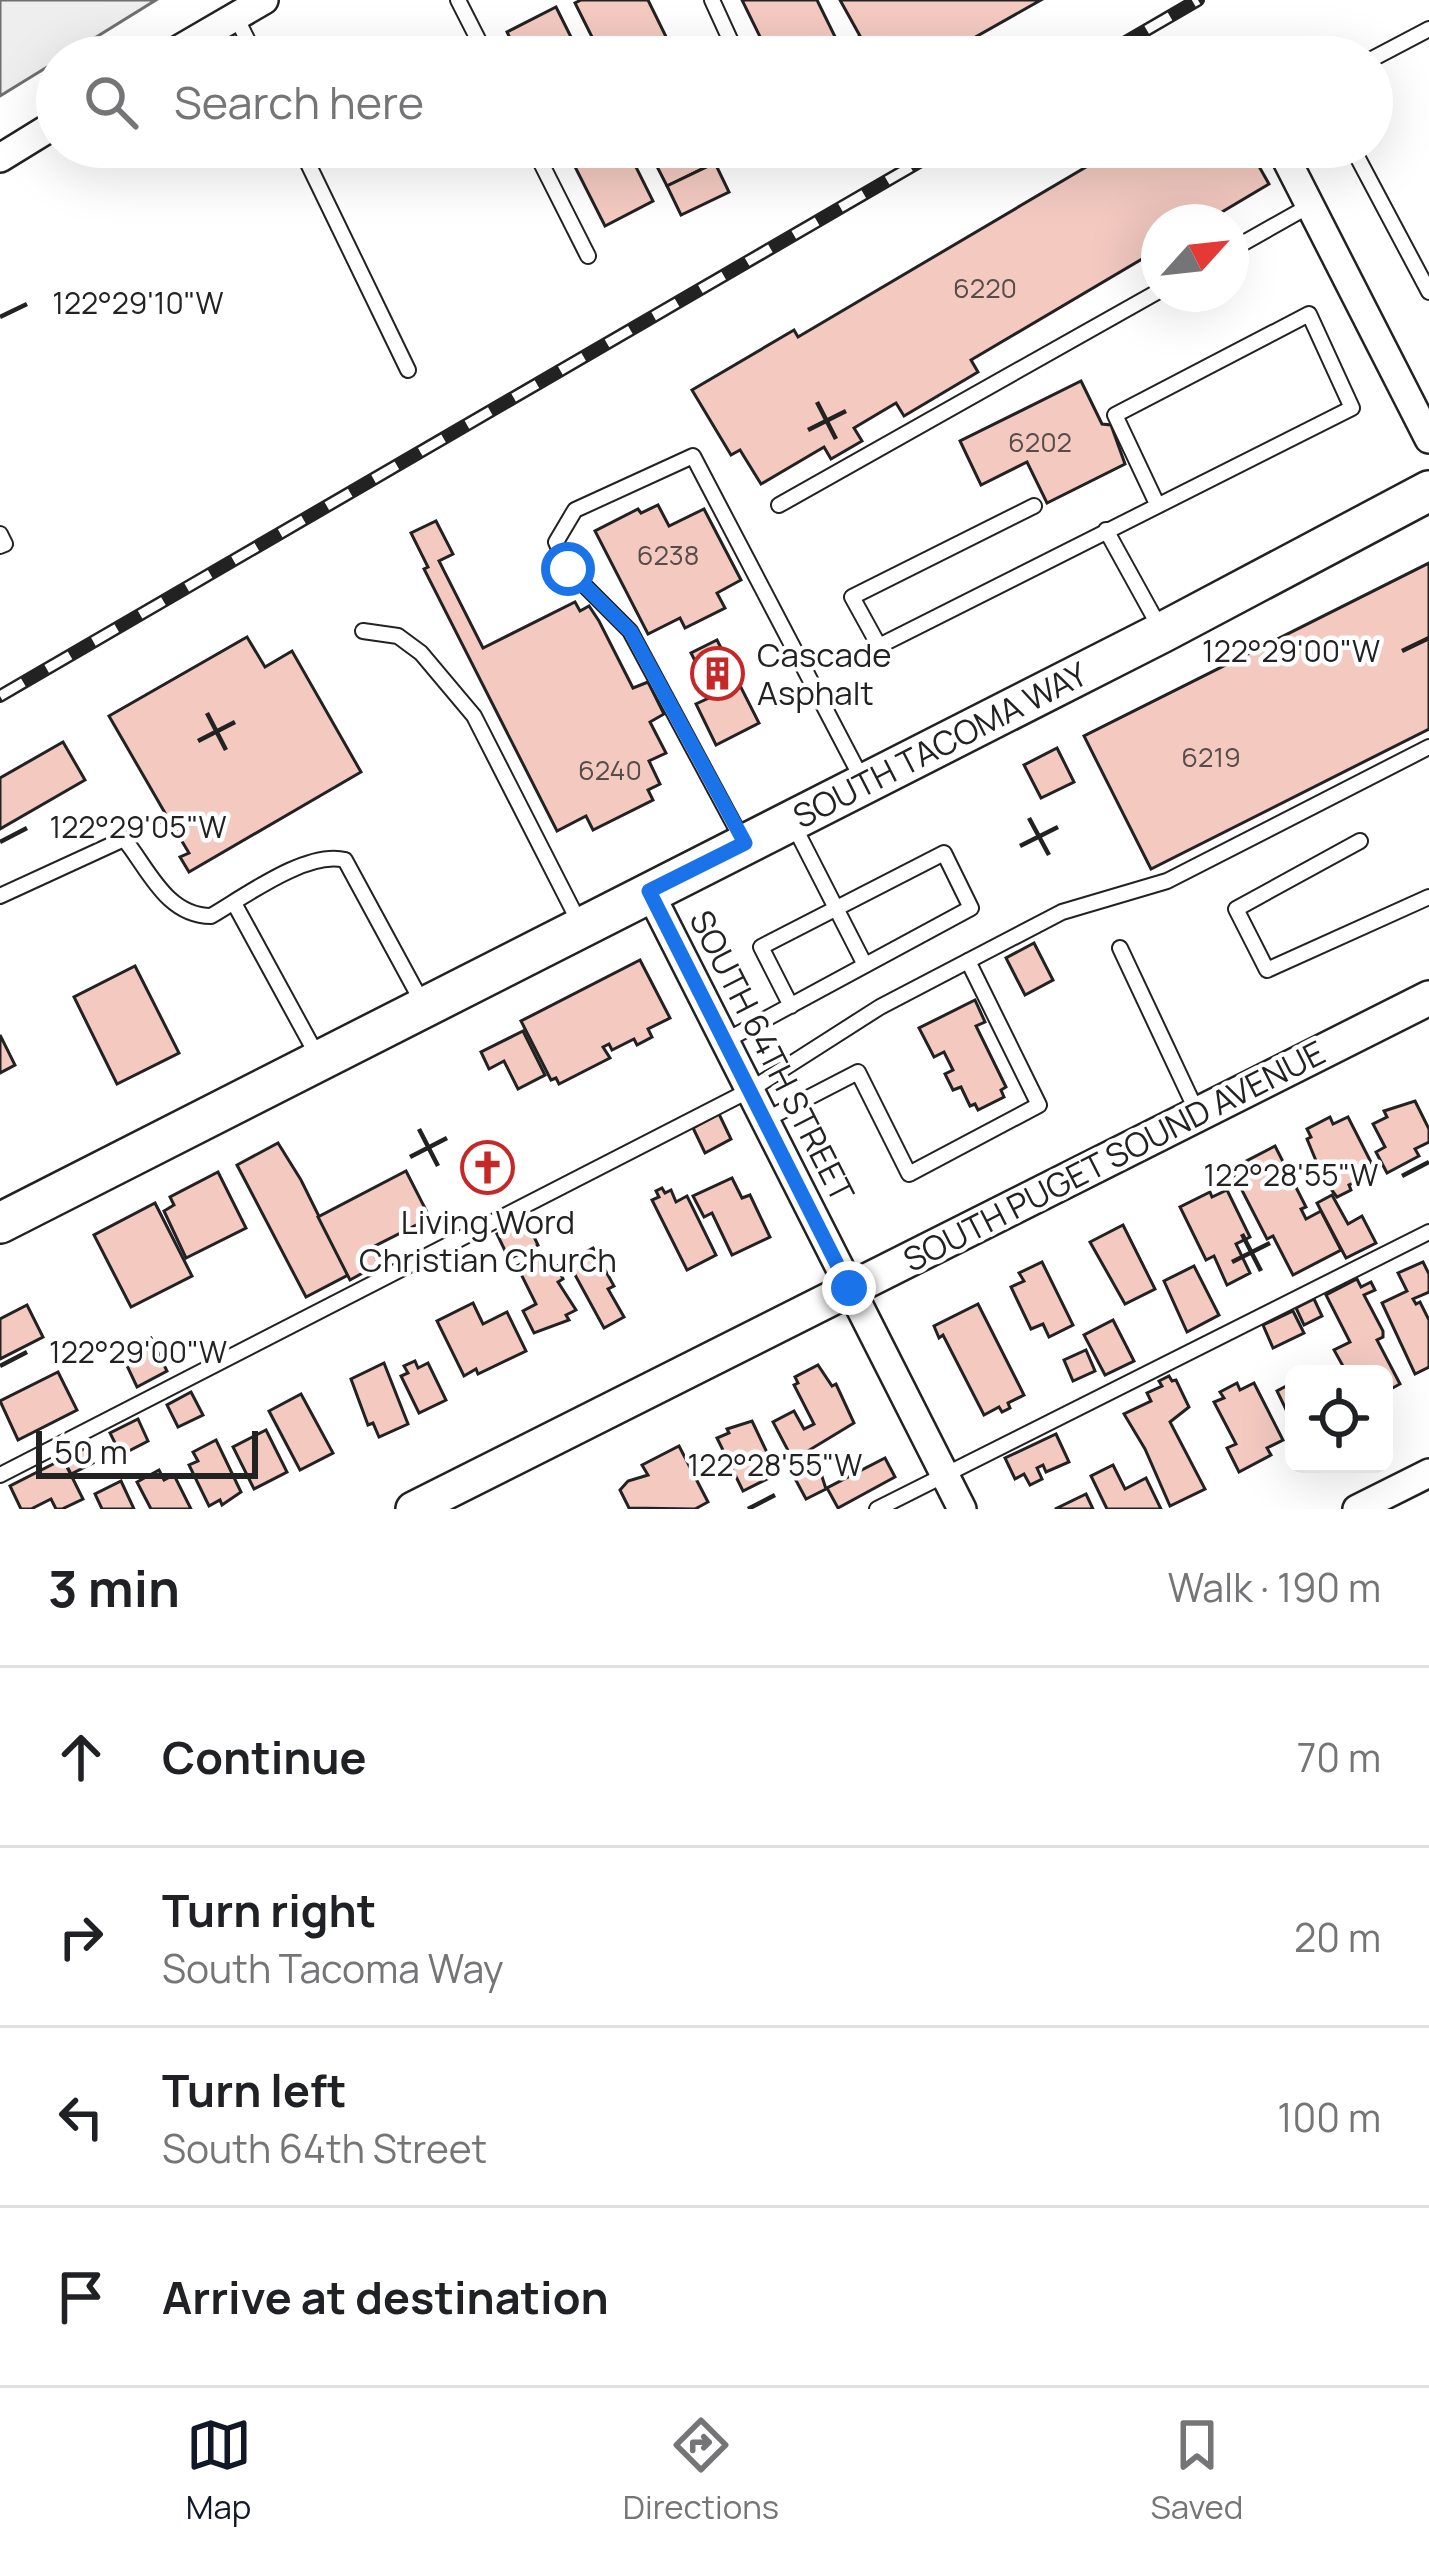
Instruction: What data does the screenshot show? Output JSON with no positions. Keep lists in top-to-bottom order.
{
  "streets": {
    "main road": ["SOUTH TACOMA WAY"],
    "street": ["SOUTH 64TH STREET", "SOUTH PUGET SOUND AVENUE"]
  },
  "crossings": [
    ["SOUTH TACOMA WAY", "SOUTH 64TH STREET"],
    ["SOUTH 64TH STREET", "SOUTH PUGET SOUND AVENUE"]
  ],
  "places": {
    "building": ["Cascade Asphalt"],
    "church": ["Living Word Christian Church"]
  },
  "house_numbers": [
    "6220",
    "6202",
    "6238",
    "6219",
    "6240"
  ],
  "scale_bar": "50 m",
  "north": "top right",
  "page": {
    "search": "Search here",
    "scale": "50 m",
    "heading": ["3 min", "Walk · 190 m"],
    "list": [
      ["Continue", "70 m"],
      ["Turn right", "South Tacoma Way", "20 m"],
      ["Turn left", "South 64th Street", "100 m"],
      "Arrive at destination"
    ],
    "nav": ["Map", "Directions", "Saved"]
  },
  "coordinates": [
    "122°29'10\"W",
    "122°29'00\"W",
    "122°29'05\"W",
    "122°28'55\"W"
  ]
}
